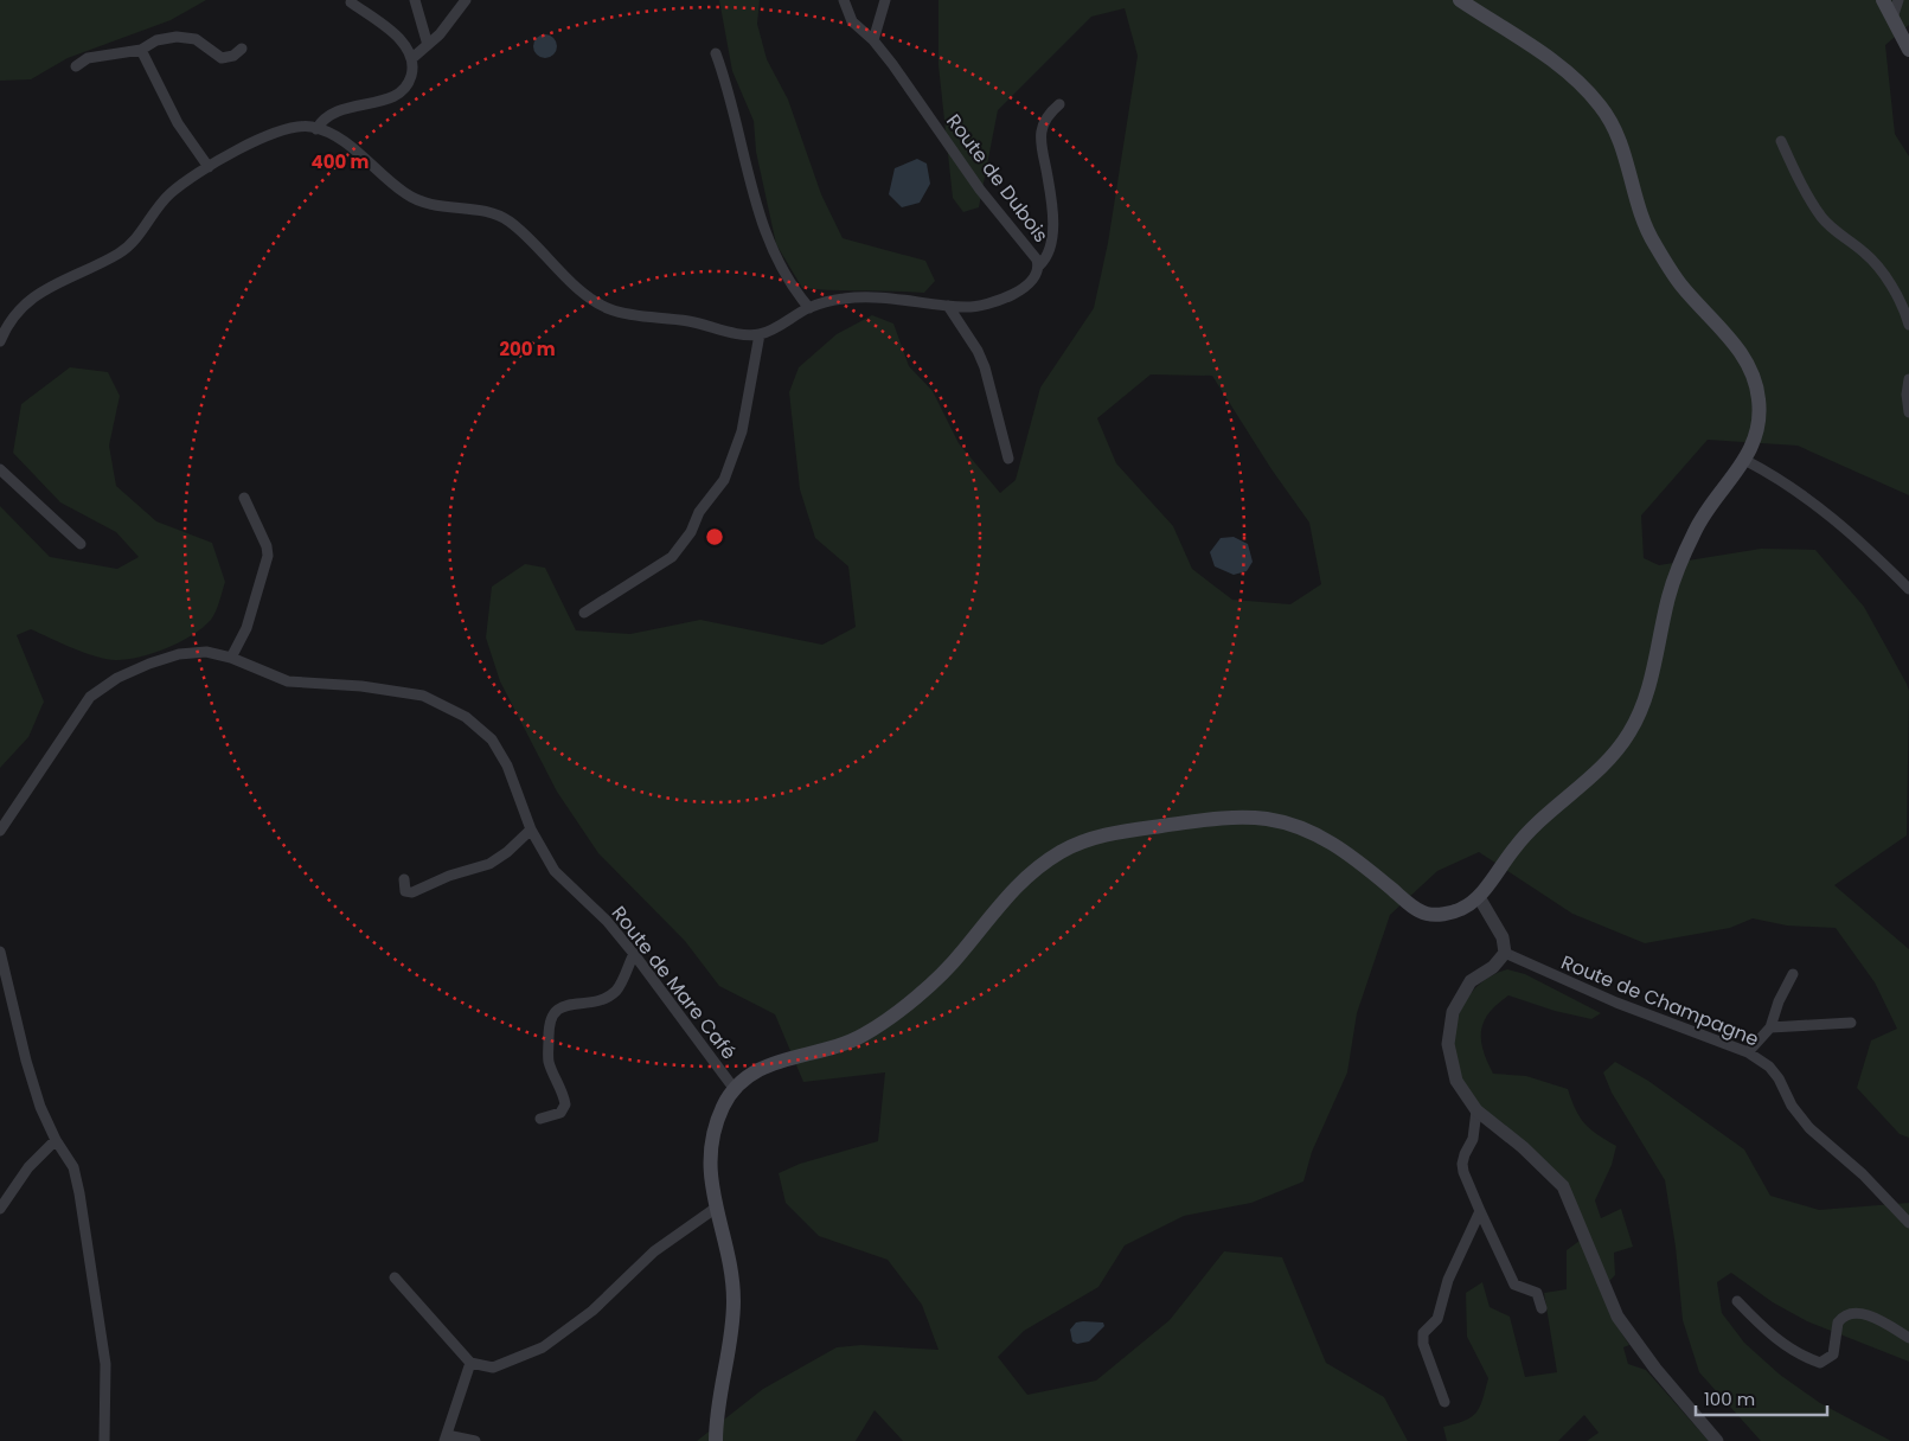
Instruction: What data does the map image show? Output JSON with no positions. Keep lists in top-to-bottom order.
{
  "streets": {
    "street": ["Route de Dubois", "Route de Mare Café", "Route de Champagne"]
  },
  "scale_bar": "100 m",
  "rings": ["400 m", "200 m"]
}
